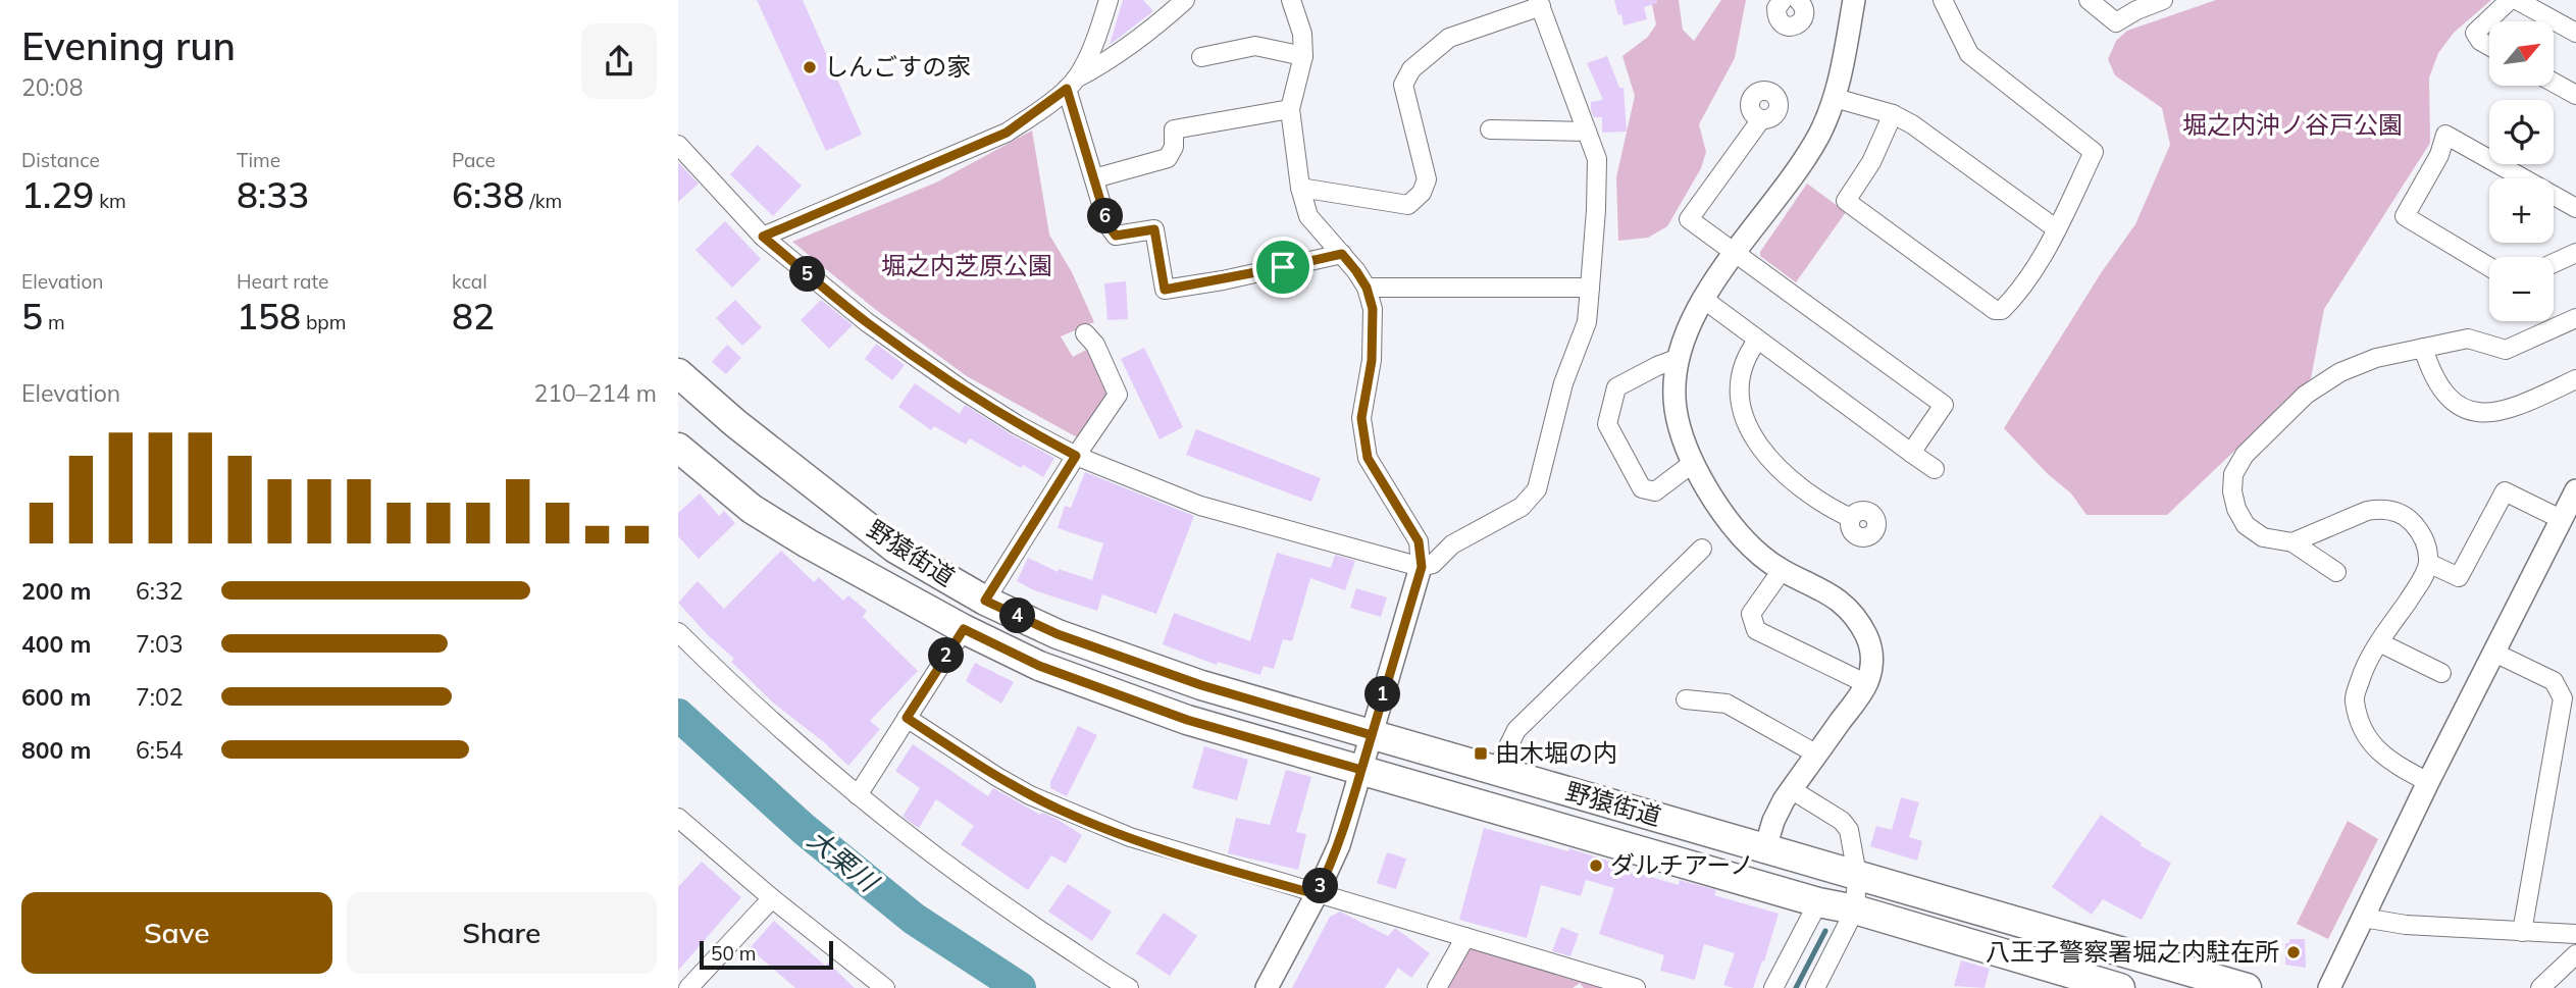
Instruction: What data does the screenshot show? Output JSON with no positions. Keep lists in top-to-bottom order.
{
  "streets": {
    "main road": ["野猿街道"]
  },
  "water": ["大栗川"],
  "parks": ["堀之内沖ノ谷戸公園", "堀之内芝原公園"],
  "places": {
    "other": ["しんごすの家", "ダルチアーノ", "八王子警察署堀之内駐在所"],
    "transit": ["由木堀の内"]
  },
  "scale_bar": "50 m",
  "north": "top right",
  "page": {
    "heading": ["Evening run", "20:08"],
    "map_buttons": ["+", "−"],
    "stats": [
      ["Distance", "1.29 km"],
      ["Time", "8:33"],
      ["Pace", "6:38 /km"],
      ["Elevation", "5 m"],
      ["Heart rate", "158 bpm"],
      ["kcal", "82"]
    ],
    "pins": [
      "6",
      "5",
      "4",
      "2",
      "1",
      "3"
    ],
    "chart": ["Elevation", "210–214 m"],
    "list": [
      {
        "name": "200 m",
        "note": "6:32"
      },
      {
        "name": "400 m",
        "note": "7:03"
      },
      {
        "name": "600 m",
        "note": "7:02"
      },
      {
        "name": "800 m",
        "note": "6:54"
      }
    ],
    "buttons": ["Save", "Share"],
    "scale": "50 m"
  }
}
